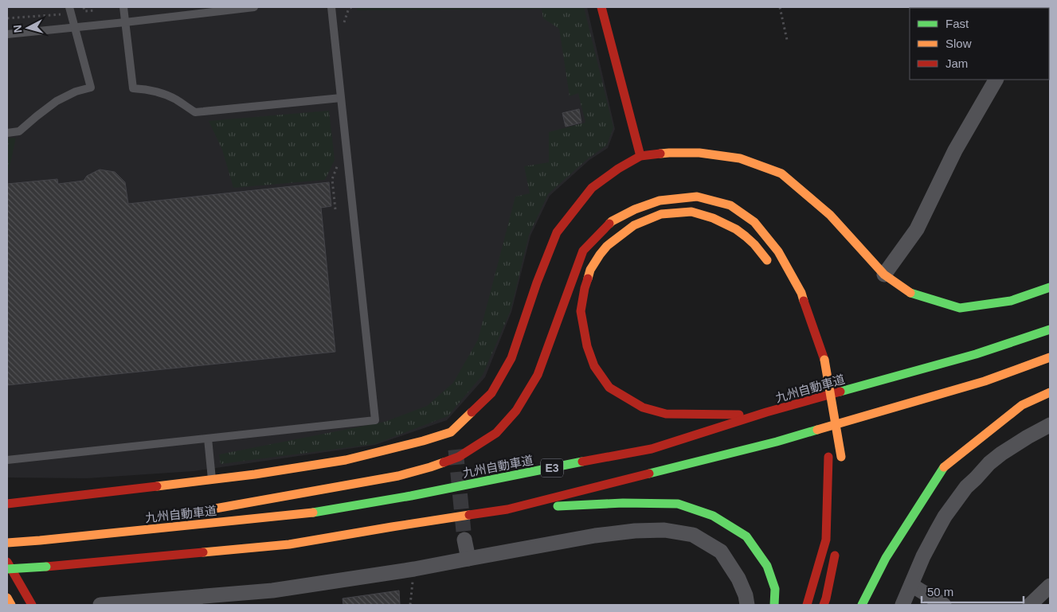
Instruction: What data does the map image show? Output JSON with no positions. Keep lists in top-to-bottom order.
{
  "streets": {
    "main road": ["九州自動車道", "E3"]
  },
  "legend": ["Fast", "Slow", "Jam"],
  "scale_bar": "50 m",
  "north": "left"
}
